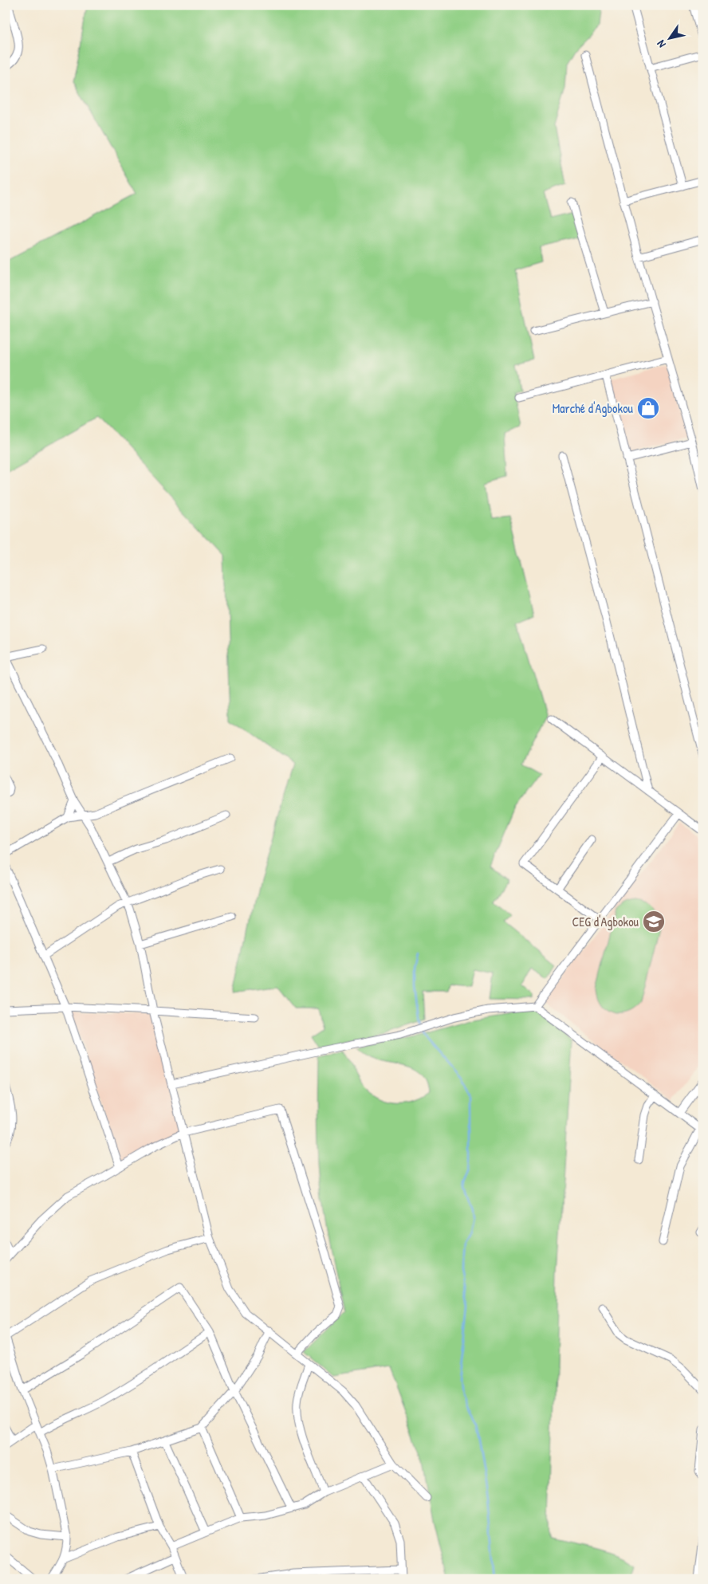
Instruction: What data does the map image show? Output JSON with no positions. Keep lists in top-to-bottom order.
{
  "places": {
    "shop": ["Marché d'Agbokou"],
    "school or university": ["CEG d'Agbokou"]
  },
  "north": "bottom left"
}
